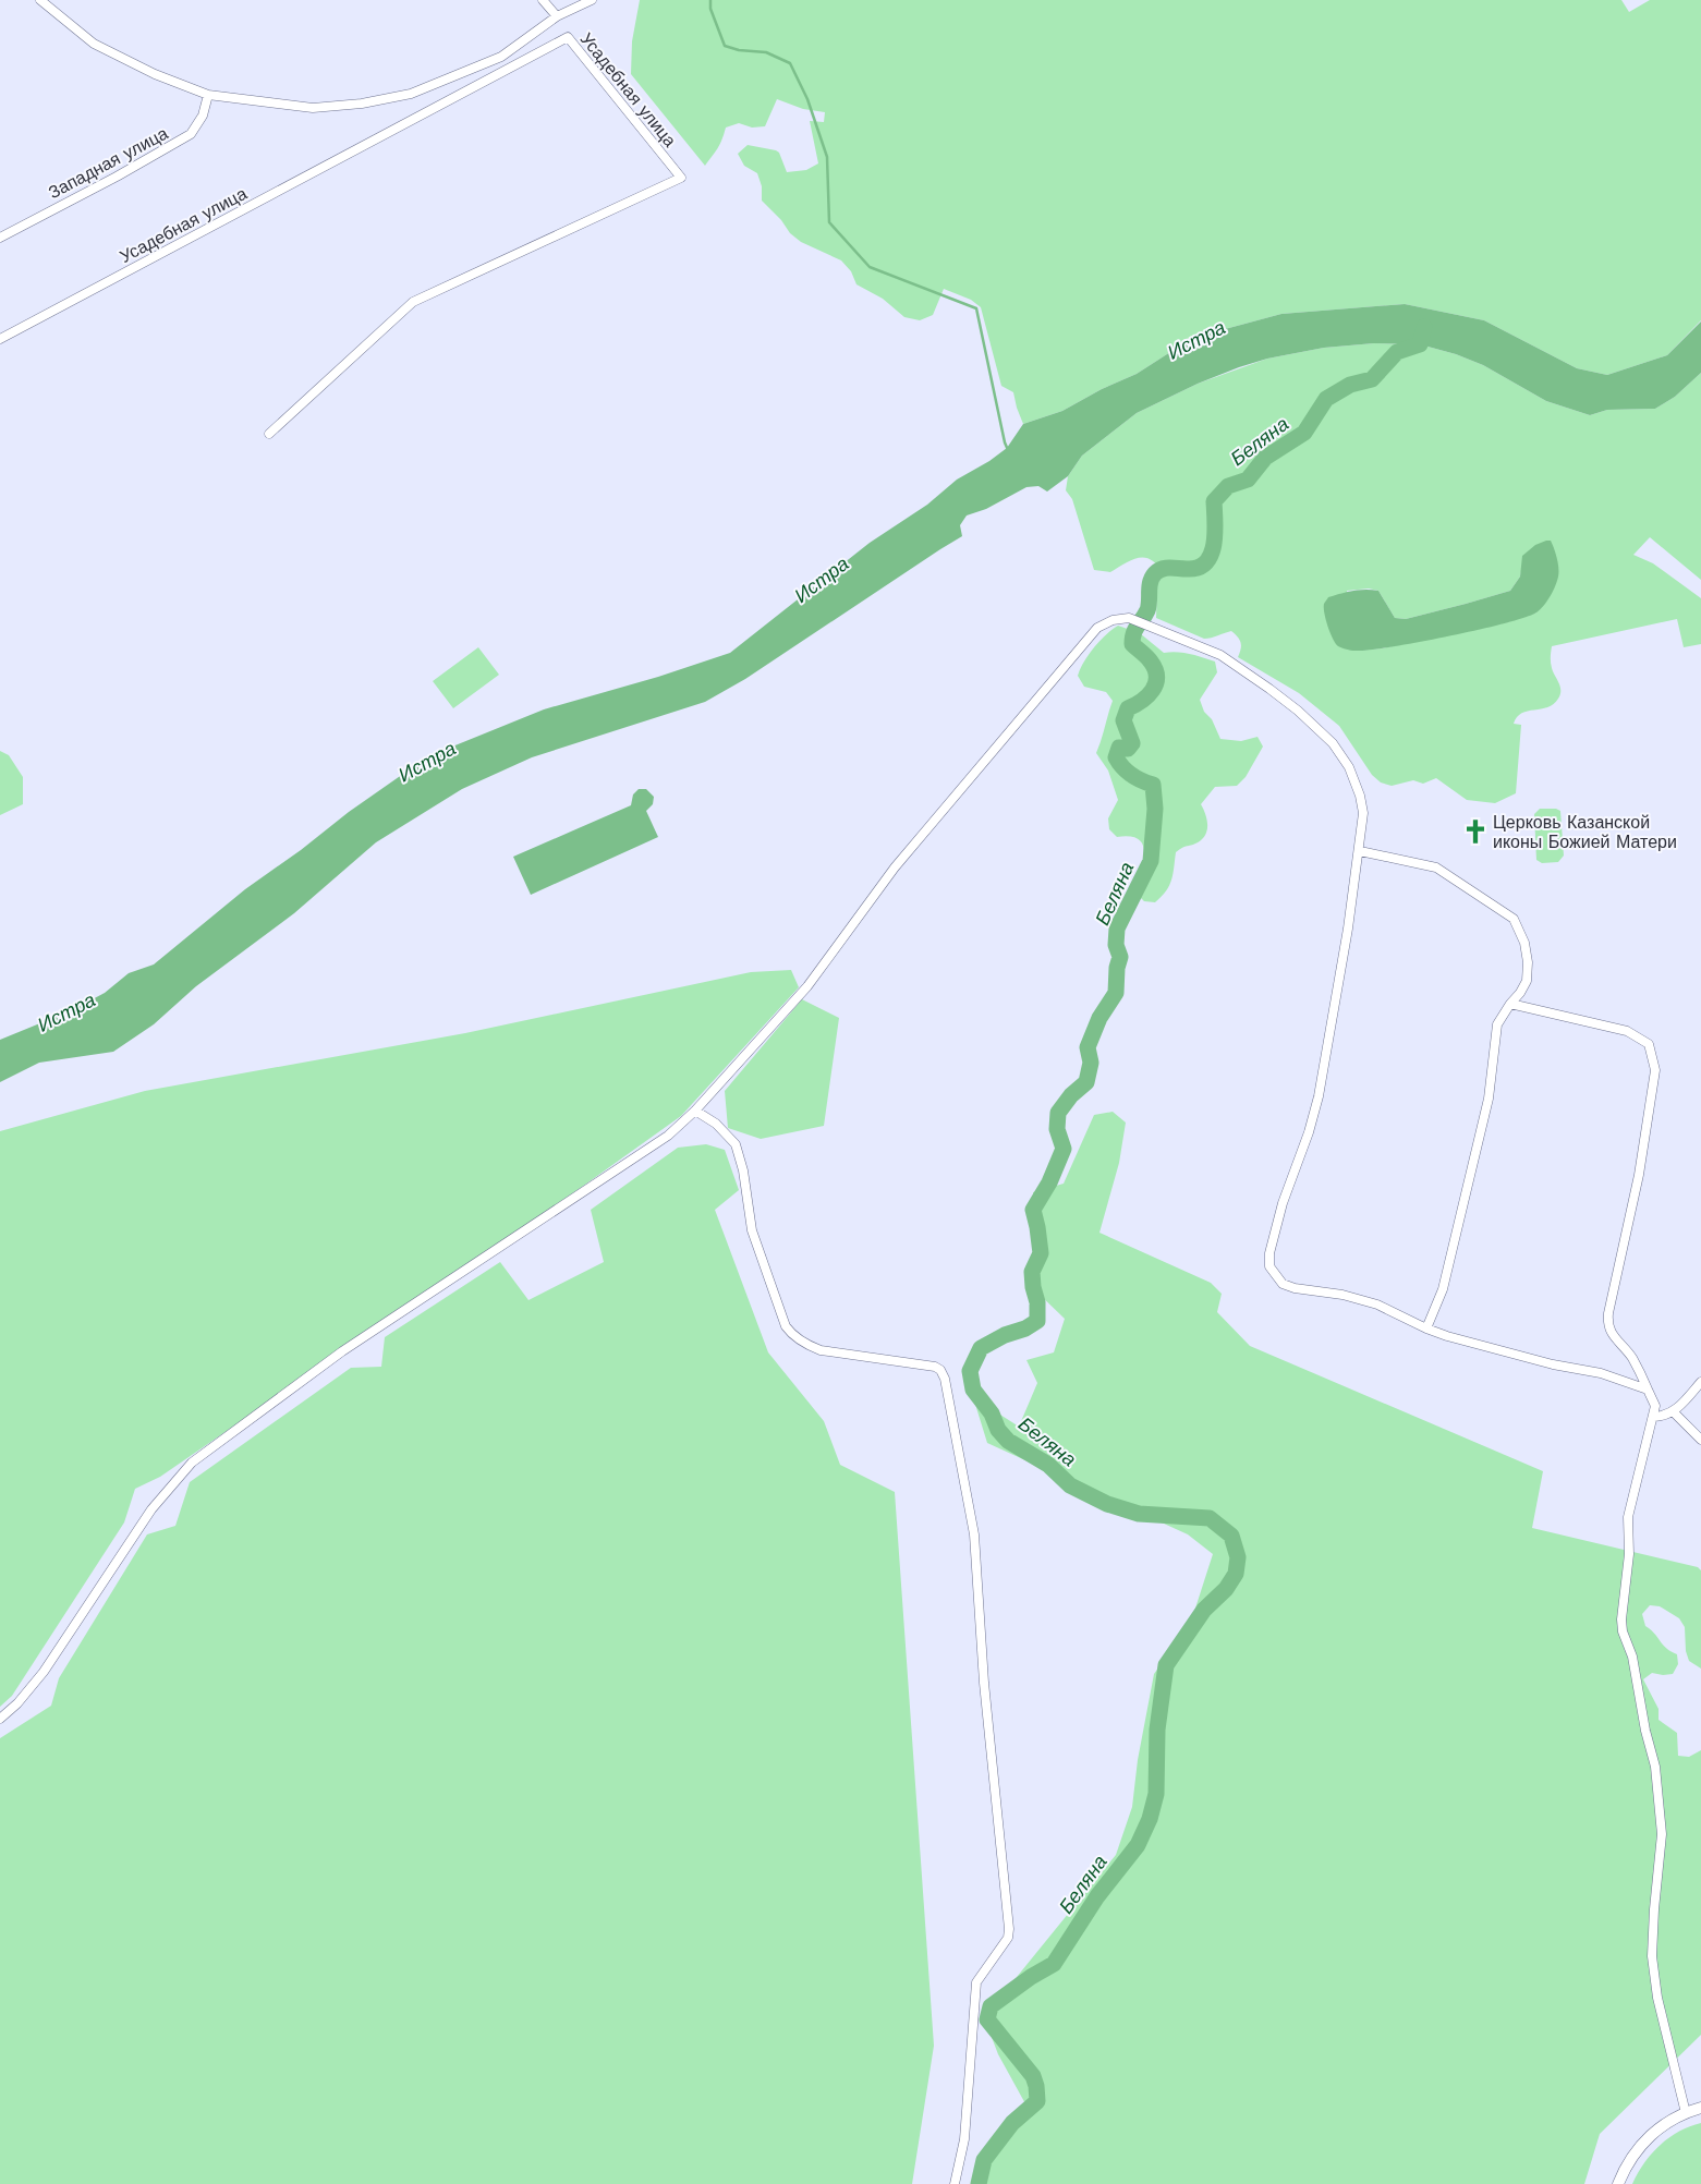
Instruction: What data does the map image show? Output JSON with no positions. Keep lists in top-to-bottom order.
{
  "streets": {
    "street": ["Усадебная улица", "Западная улица"]
  },
  "water": ["Истра", "Беляна"],
  "places": {
    "church": ["Церковь Казанской иконы Божией Матери"]
  }
}
